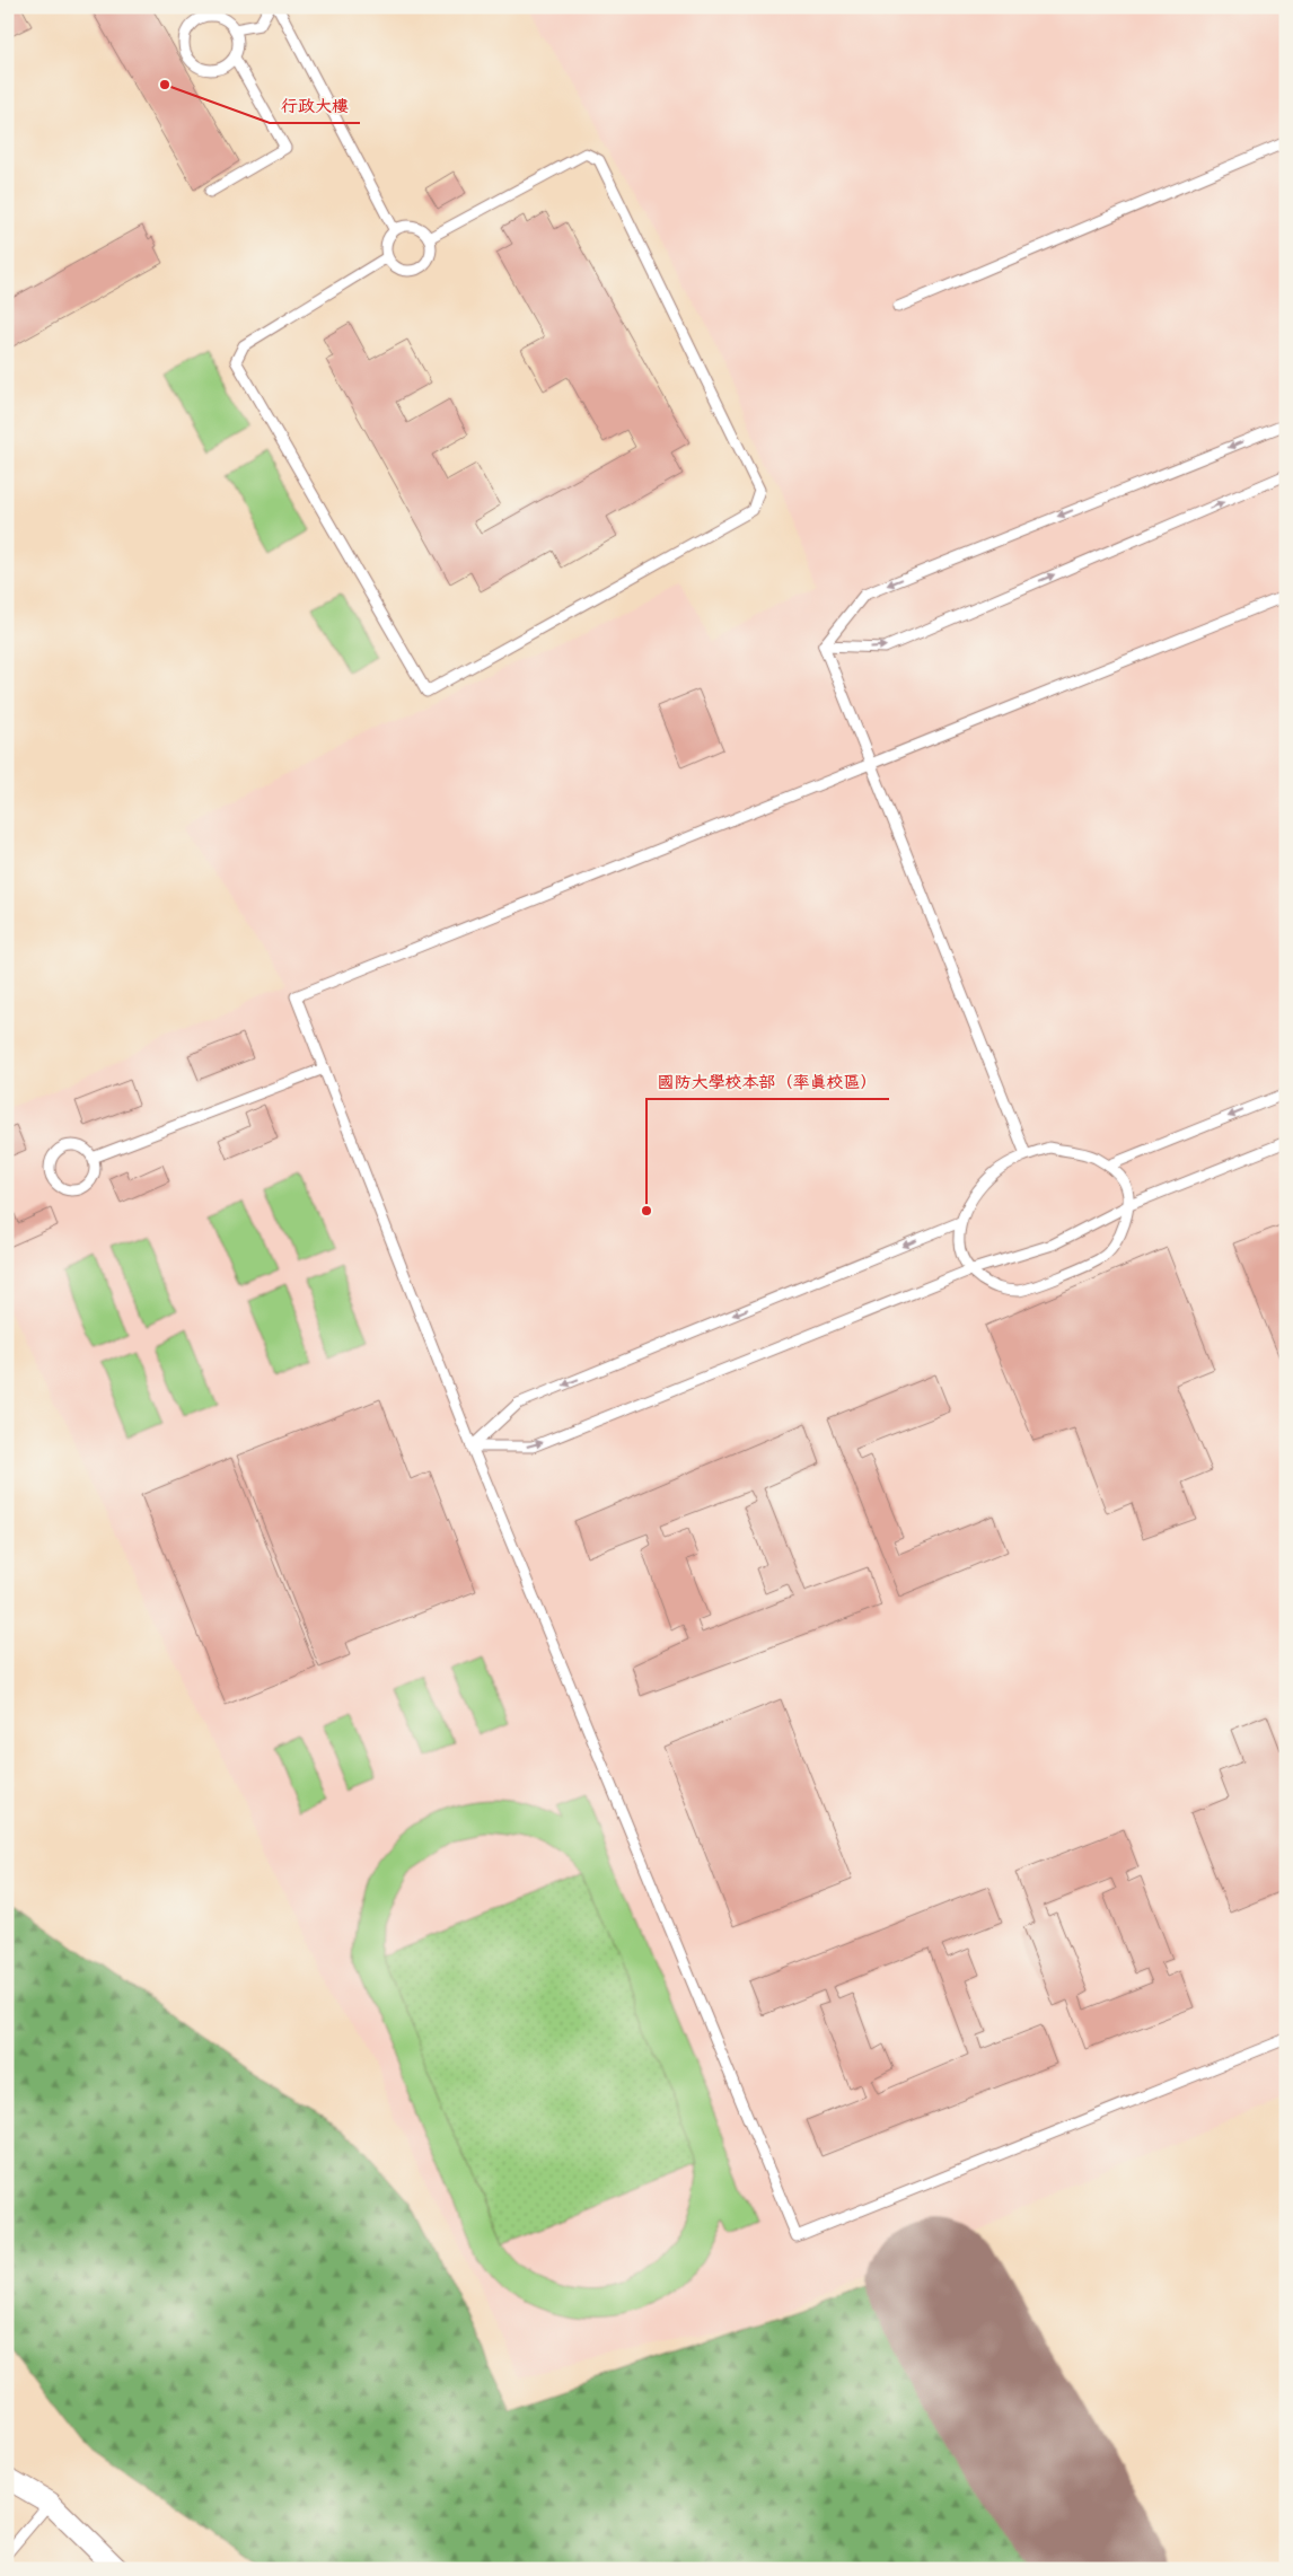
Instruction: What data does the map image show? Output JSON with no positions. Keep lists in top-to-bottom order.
{
  "places": ["行政大樓", "國防大學校本部（率真校區）"]
}
